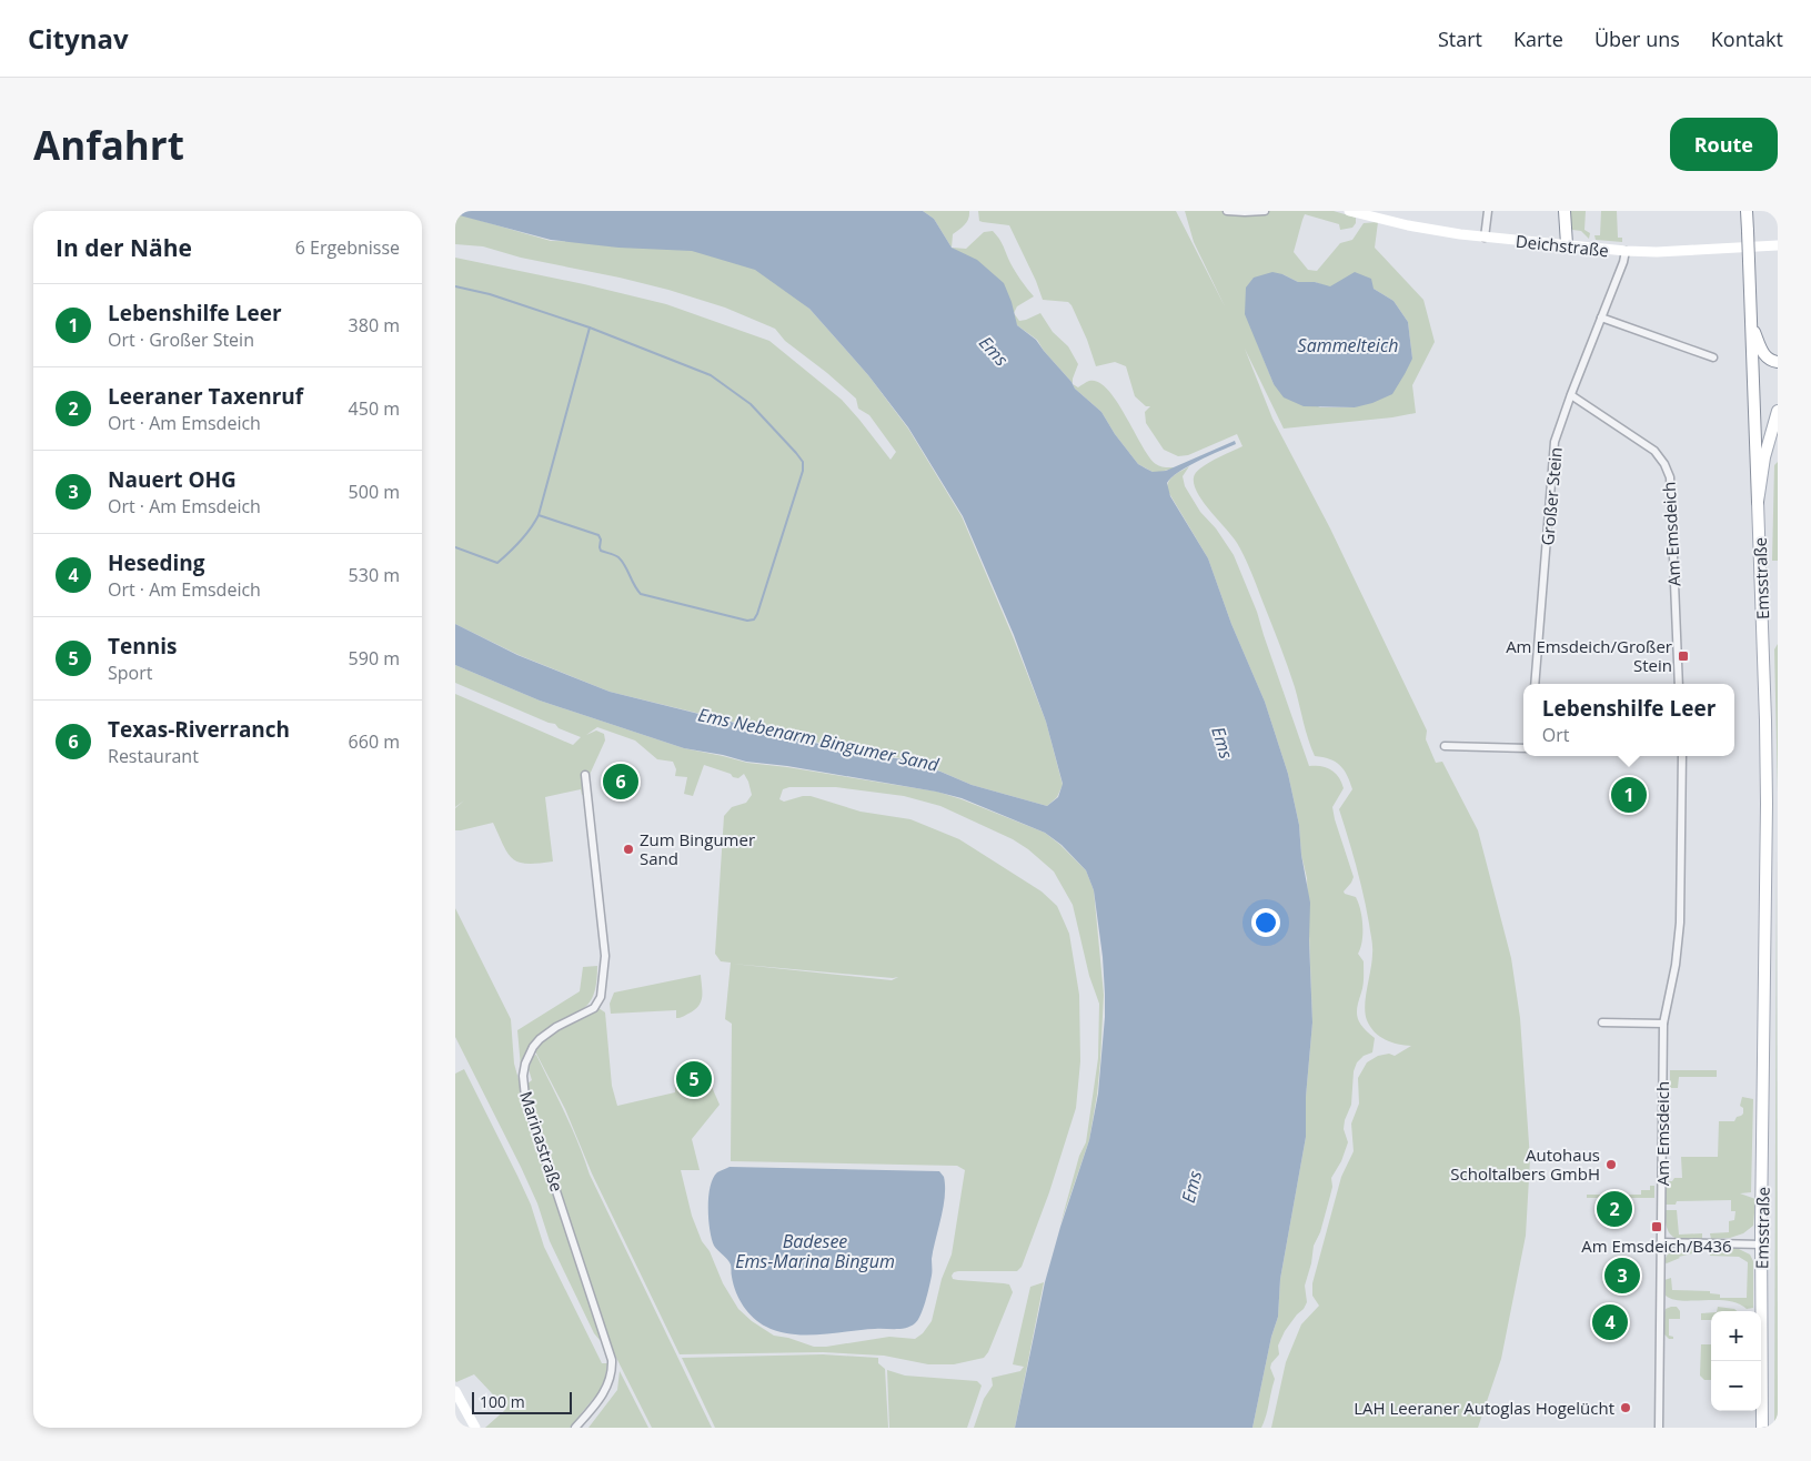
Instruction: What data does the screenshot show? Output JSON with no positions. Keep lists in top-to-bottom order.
{
  "streets": {
    "main road": ["Deichstraße", "Emsstraße"],
    "street": ["Großer Stein", "Am Emsdeich", "Marinastraße"]
  },
  "crossings": [
    ["Deichstraße", "Großer Stein"],
    ["Großer Stein", "Am Emsdeich"]
  ],
  "water": [
    "Sammelteich",
    "Ems",
    "Ems Nebenarm Bingumer Sand",
    "Badesee Ems-Marina Bingum"
  ],
  "places": {
    "transit": ["Am Emsdeich/Großer Stein", "Am Emsdeich/B436"],
    "other": ["Zum Bingumer Sand", "Autohaus Scholtalbers GmbH", "LAH Leeraner Autoglas Hogelücht"]
  },
  "scale_bar": "100 m",
  "page": {
    "header": "Citynav",
    "nav": [
      "Start",
      "Karte",
      "Über uns",
      "Kontakt"
    ],
    "buttons": "Route",
    "title": "Anfahrt",
    "heading": ["In der Nähe", "6 Ergebnisse"],
    "list": [
      {
        "mark": "1",
        "name": "Lebenshilfe Leer",
        "note": "Ort · Großer Stein",
        "value": "380 m"
      },
      {
        "mark": "2",
        "name": "Leeraner Taxenruf",
        "note": "Ort · Am Emsdeich",
        "value": "450 m"
      },
      {
        "mark": "3",
        "name": "Nauert OHG",
        "note": "Ort · Am Emsdeich",
        "value": "500 m"
      },
      {
        "mark": "4",
        "name": "Heseding",
        "note": "Ort · Am Emsdeich",
        "value": "530 m"
      },
      {
        "mark": "5",
        "name": "Tennis",
        "note": "Sport",
        "value": "590 m"
      },
      {
        "mark": "6",
        "name": "Texas-Riverranch",
        "note": "Restaurant",
        "value": "660 m"
      }
    ],
    "popup": ["Lebenshilfe Leer", "Ort"],
    "pins": [
      "6",
      "1",
      "5",
      "2",
      "3",
      "4"
    ],
    "map_buttons": ["+", "−"],
    "scale": "100 m"
  }
}
